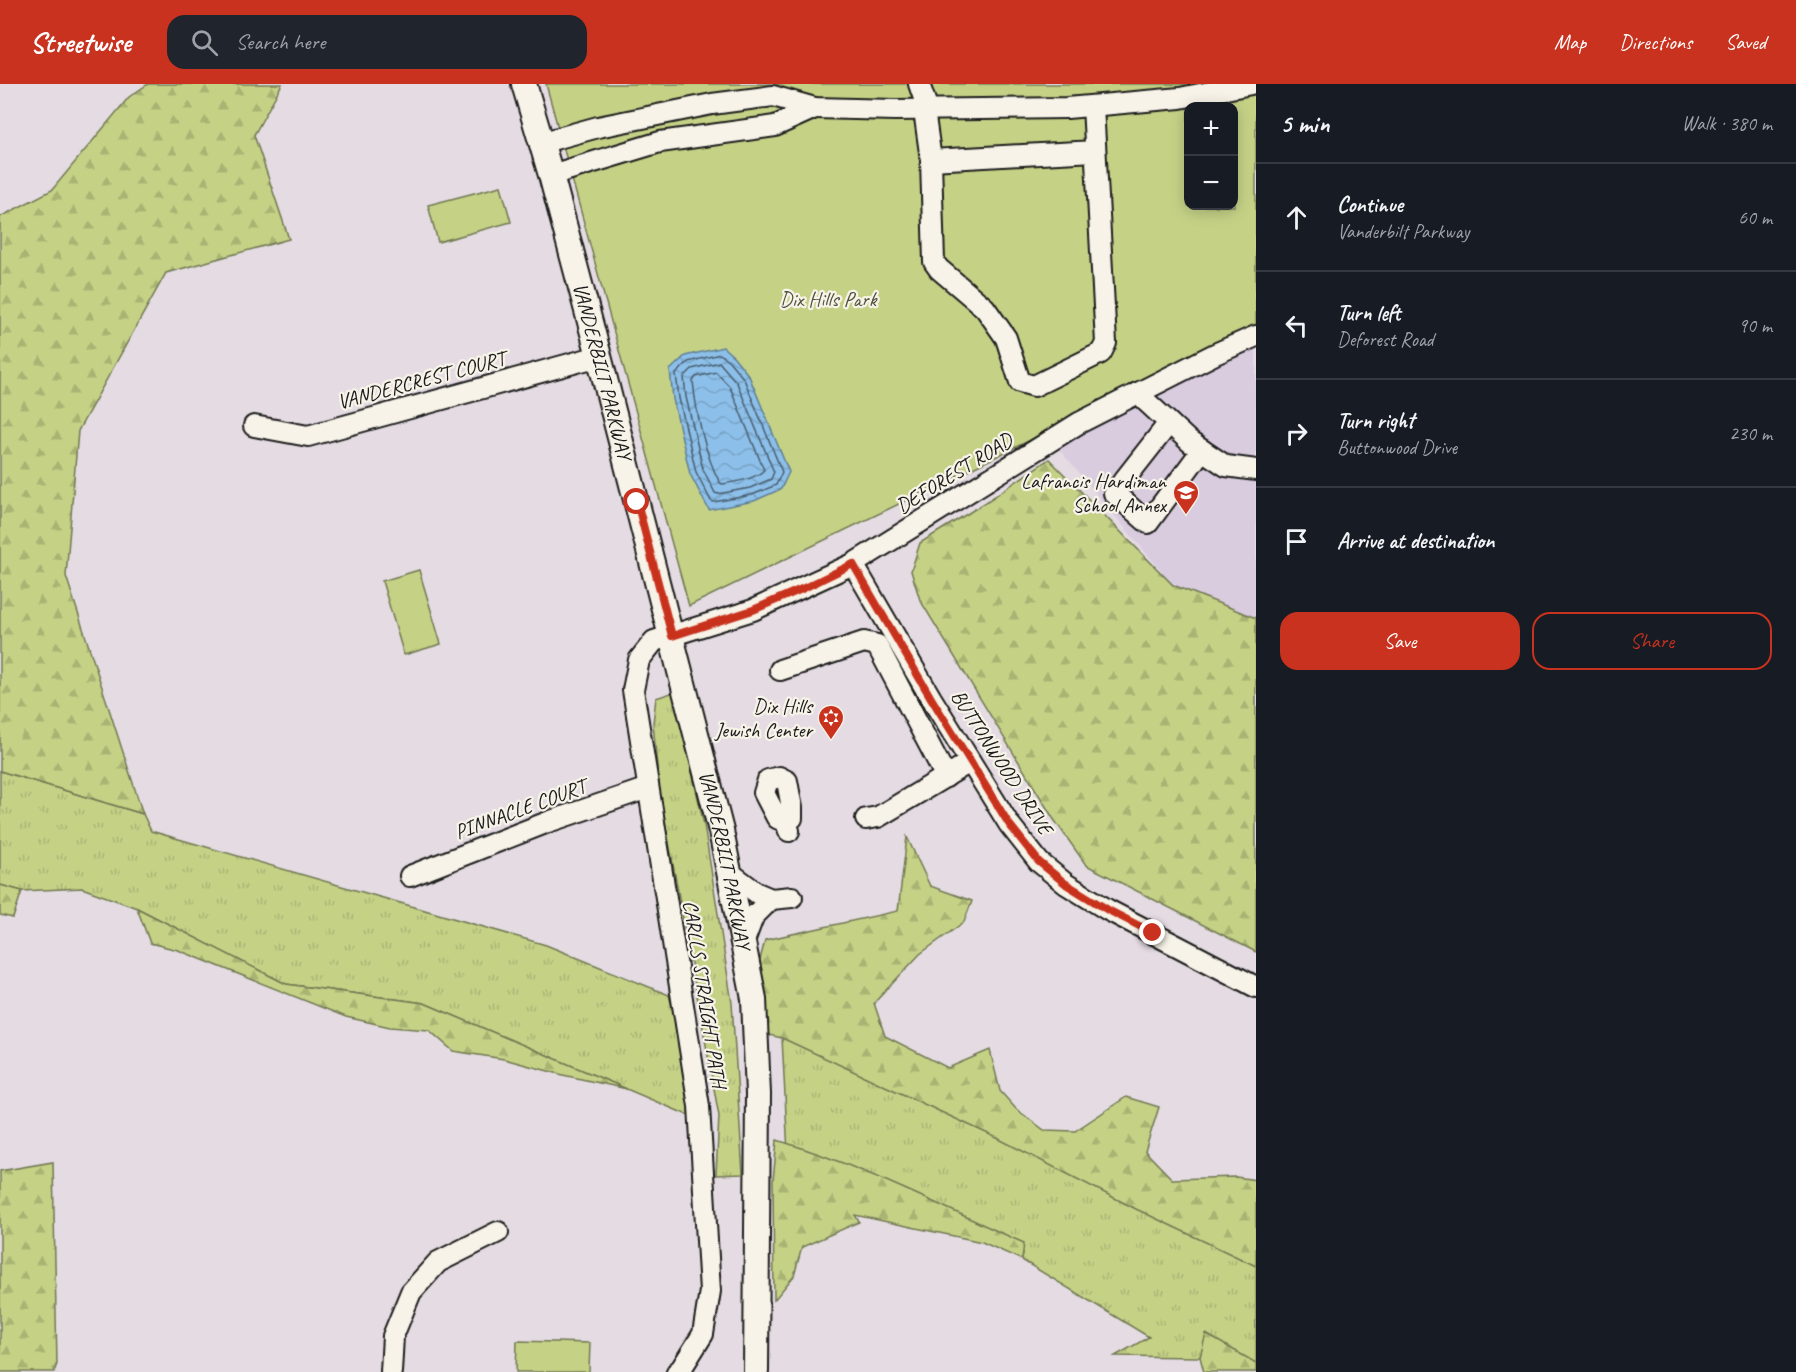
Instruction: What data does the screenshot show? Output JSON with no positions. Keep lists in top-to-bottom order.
{
  "streets": {
    "main road": ["VANDERBILT PARKWAY"],
    "street": [
      "VANDERCREST COURT",
      "DEFOREST ROAD",
      "BUTTONWOOD DRIVE",
      "PINNACLE COURT",
      "CARLLS STRAIGHT PATH"
    ]
  },
  "crossings": [
    ["VANDERBILT PARKWAY", "VANDERCREST COURT"],
    ["VANDERBILT PARKWAY", "DEFOREST ROAD"],
    ["VANDERBILT PARKWAY", "CARLLS STRAIGHT PATH"],
    ["DEFOREST ROAD", "BUTTONWOOD DRIVE"],
    ["DEFOREST ROAD", "CARLLS STRAIGHT PATH"],
    ["PINNACLE COURT", "CARLLS STRAIGHT PATH"]
  ],
  "parks": ["Dix Hills Park"],
  "places": {
    "school or university": ["Lafrancis Hardiman School Annex"],
    "synagogue": ["Dix Hills Jewish Center"]
  },
  "page": {
    "header": "Streetwise",
    "search": "Search here",
    "nav": ["Map", "Directions", "Saved"],
    "heading": ["5 min", "Walk · 380 m"],
    "map_buttons": ["+", "−"],
    "list": [
      ["Continue", "Vanderbilt Parkway", "60 m"],
      ["Turn left", "Deforest Road", "90 m"],
      ["Turn right", "Buttonwood Drive", "230 m"],
      "Arrive at destination"
    ],
    "buttons": ["Save", "Share"]
  }
}
